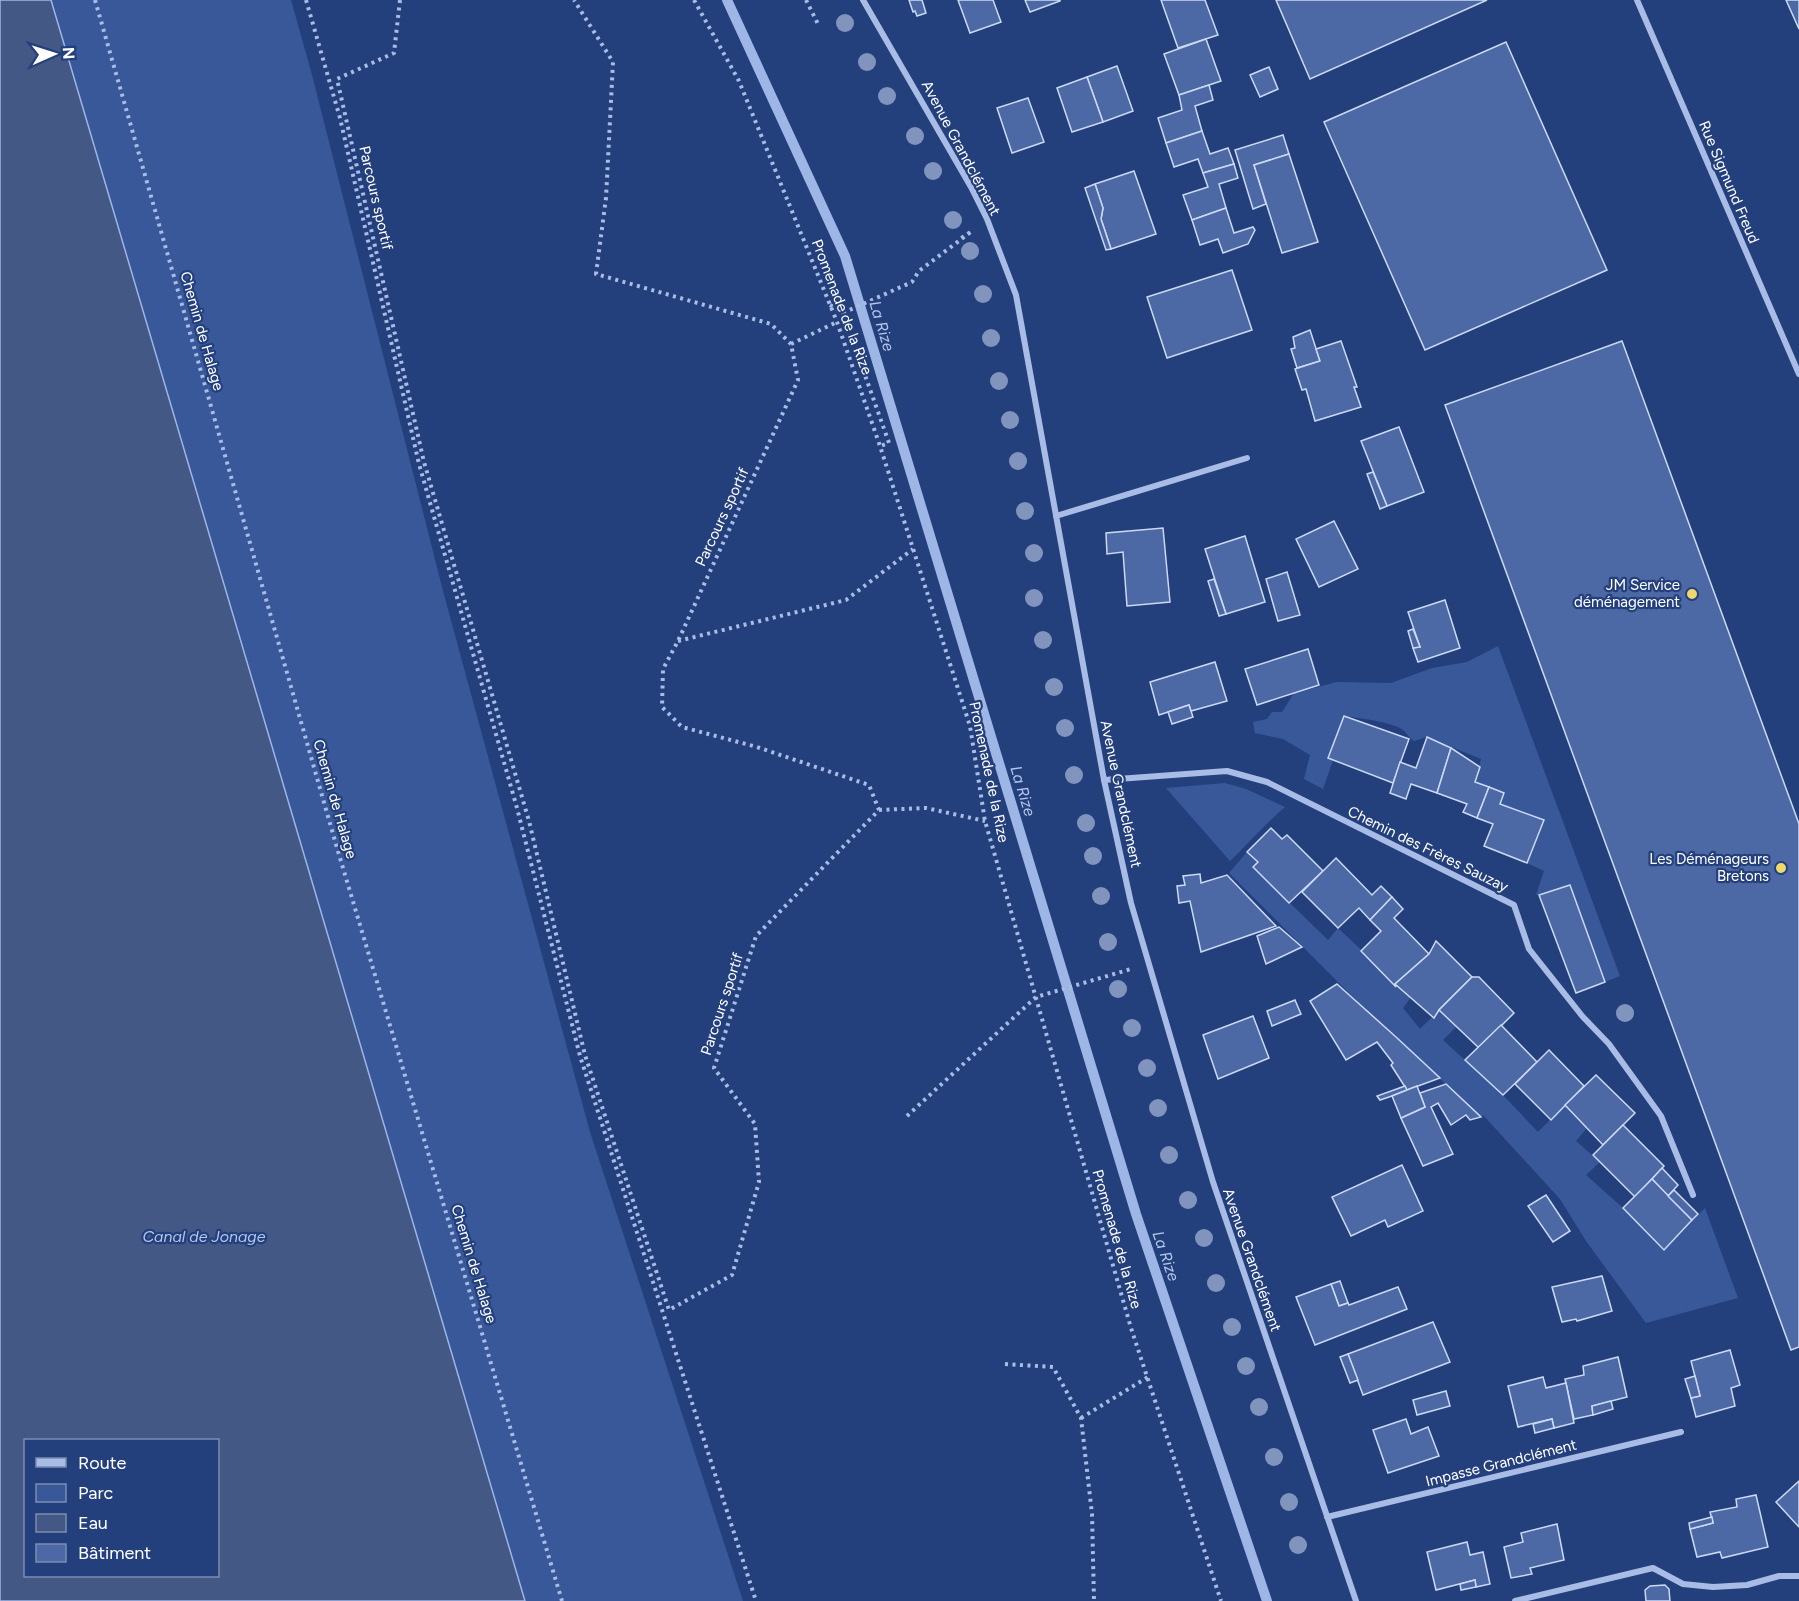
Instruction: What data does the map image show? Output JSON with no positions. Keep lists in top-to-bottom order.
{
  "streets": {
    "street": [
      "Avenue Grandclément",
      "Rue Sigmund Freud",
      "Chemin des Frères Sauzay",
      "Impasse Grandclément"
    ],
    "path": ["Parcours sportif", "Promenade de la Rize", "Chemin de Halage"]
  },
  "crossings": [
    ["Avenue Grandclément", "Chemin des Frères Sauzay"],
    ["Avenue Grandclément", "Impasse Grandclément"]
  ],
  "water": ["La Rize", "Canal de Jonage"],
  "places": ["JM Service déménagement", "Les Déménageurs Bretons"],
  "legend": [
    "Route",
    "Parc",
    "Eau",
    "Bâtiment"
  ],
  "north": "right"
}
